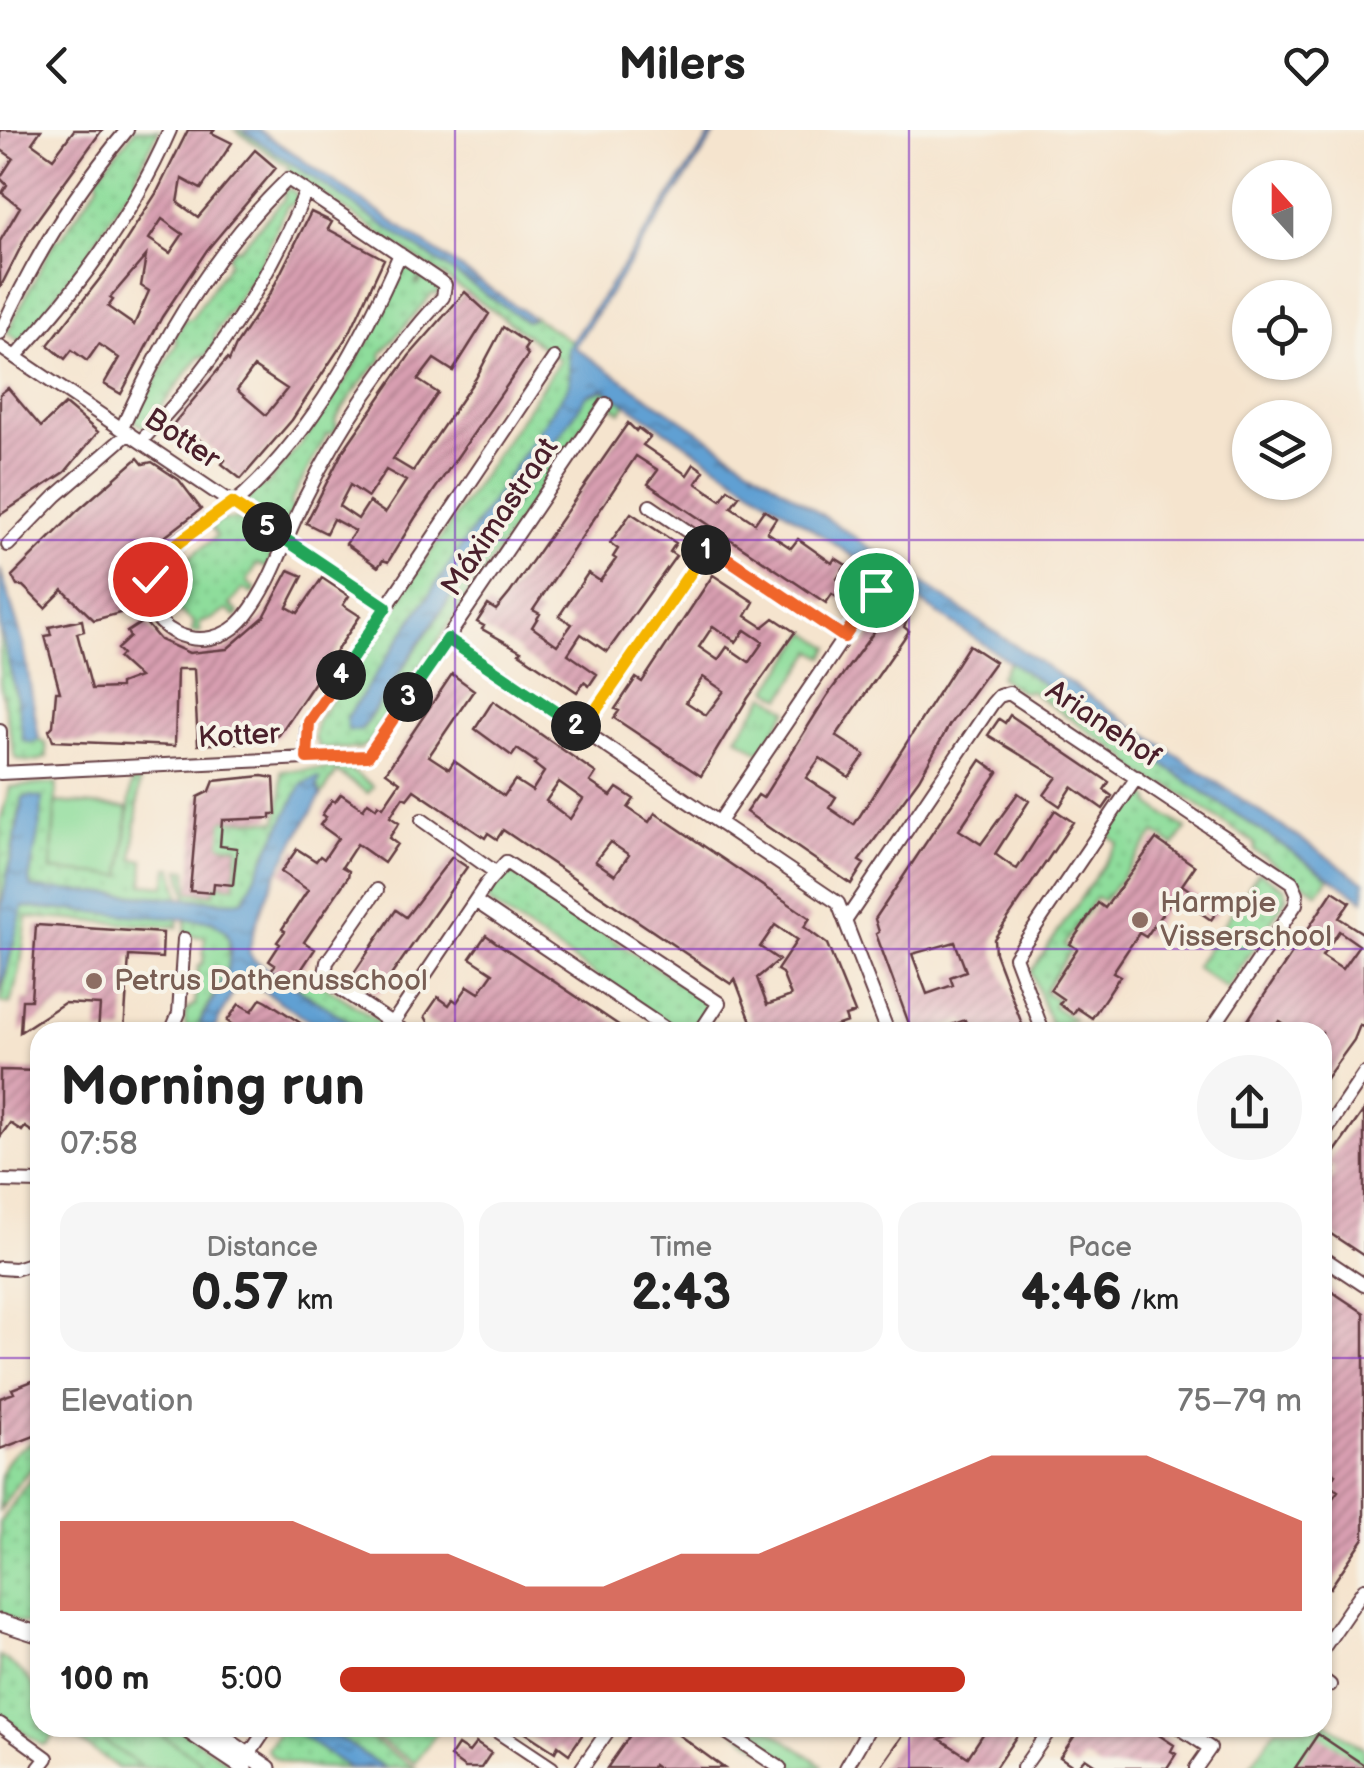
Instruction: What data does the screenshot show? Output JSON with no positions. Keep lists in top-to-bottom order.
{
  "streets": {
    "street": [
      "Botter",
      "Máximastraat",
      "Arianehof",
      "Kotter"
    ]
  },
  "crossings": [
    ["Botter", "Kotter"],
    ["Máximastraat", "Kotter"]
  ],
  "places": ["Harmpje Visserschool", "Petrus Dathenusschool"],
  "north": "top",
  "page": {
    "header": "Milers",
    "pins": [
      "5",
      "1",
      "4",
      "3",
      "2"
    ],
    "heading": ["Morning run", "07:58"],
    "stats": [
      ["Distance", "0.57 km"],
      ["Time", "2:43"],
      ["Pace", "4:46 /km"]
    ],
    "chart": ["Elevation", "75–79 m"],
    "list": [
      {
        "name": "100 m",
        "note": "5:00"
      }
    ]
  }
}
